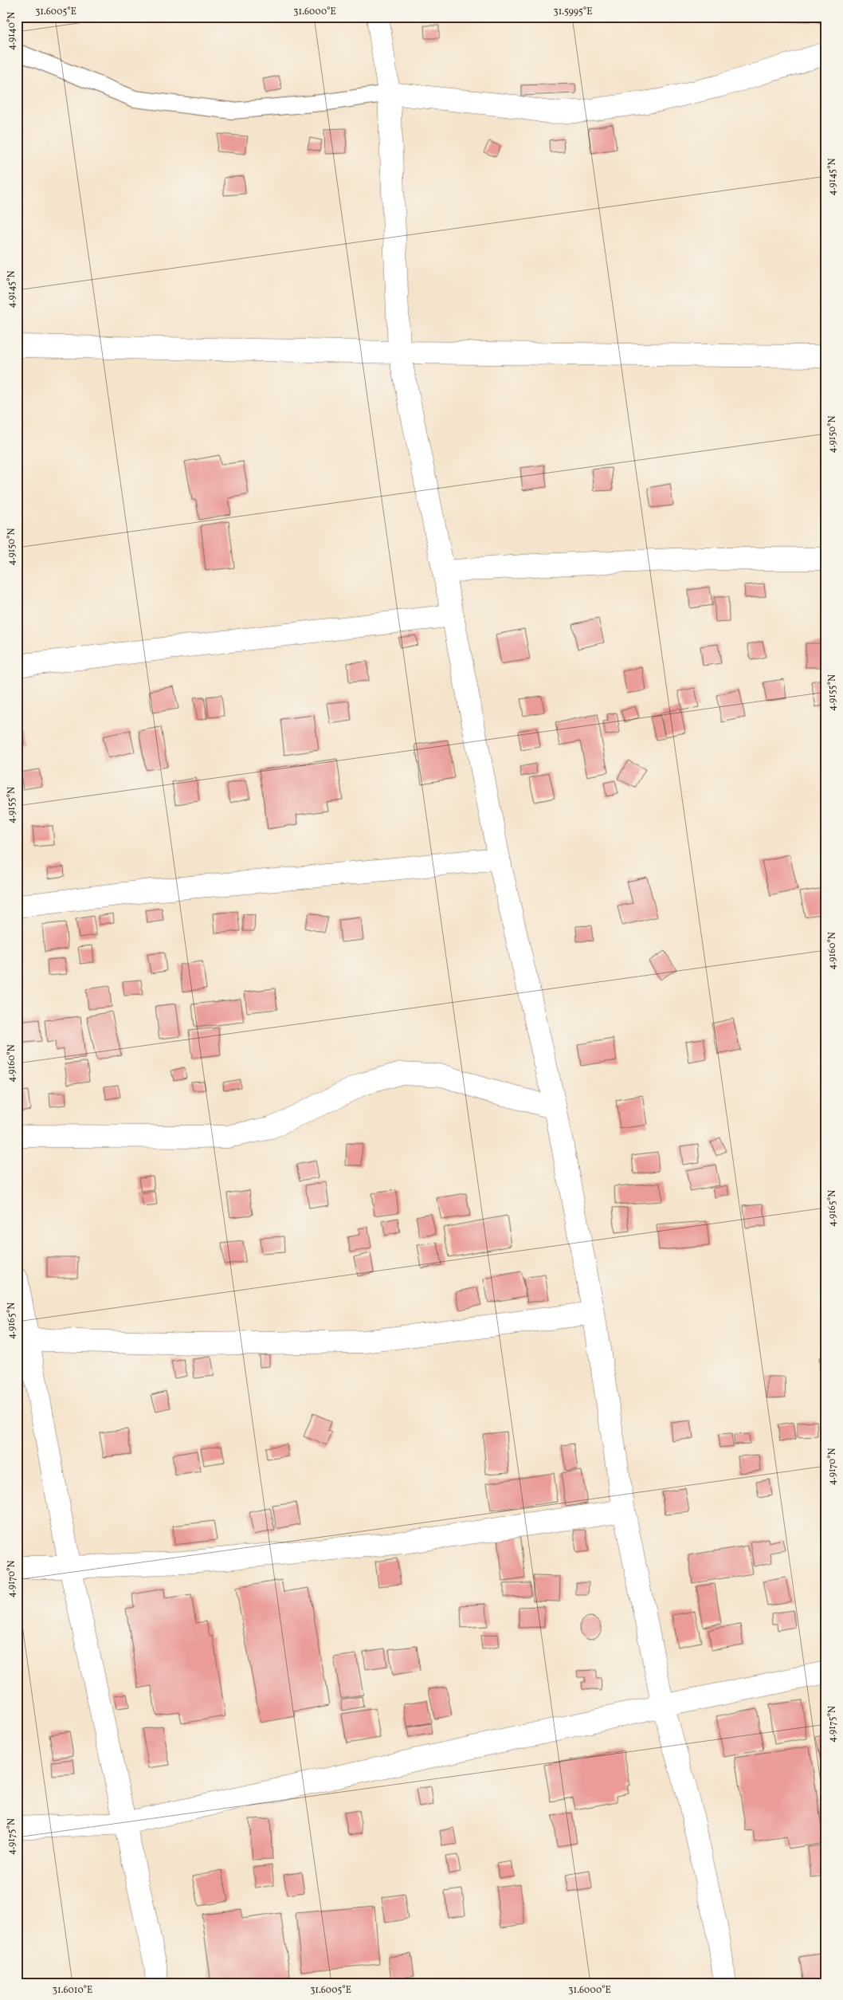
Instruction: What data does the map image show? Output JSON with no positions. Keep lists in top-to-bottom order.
{
  "coordinates": [
    "31.6005°E",
    "31.6000°E",
    "31.5995°E",
    "4.9140°N",
    "4.9145°N",
    "4.9150°N",
    "4.9155°N",
    "4.9160°N",
    "4.9165°N",
    "4.9170°N",
    "4.9175°N",
    "31.6010°E"
  ]
}
